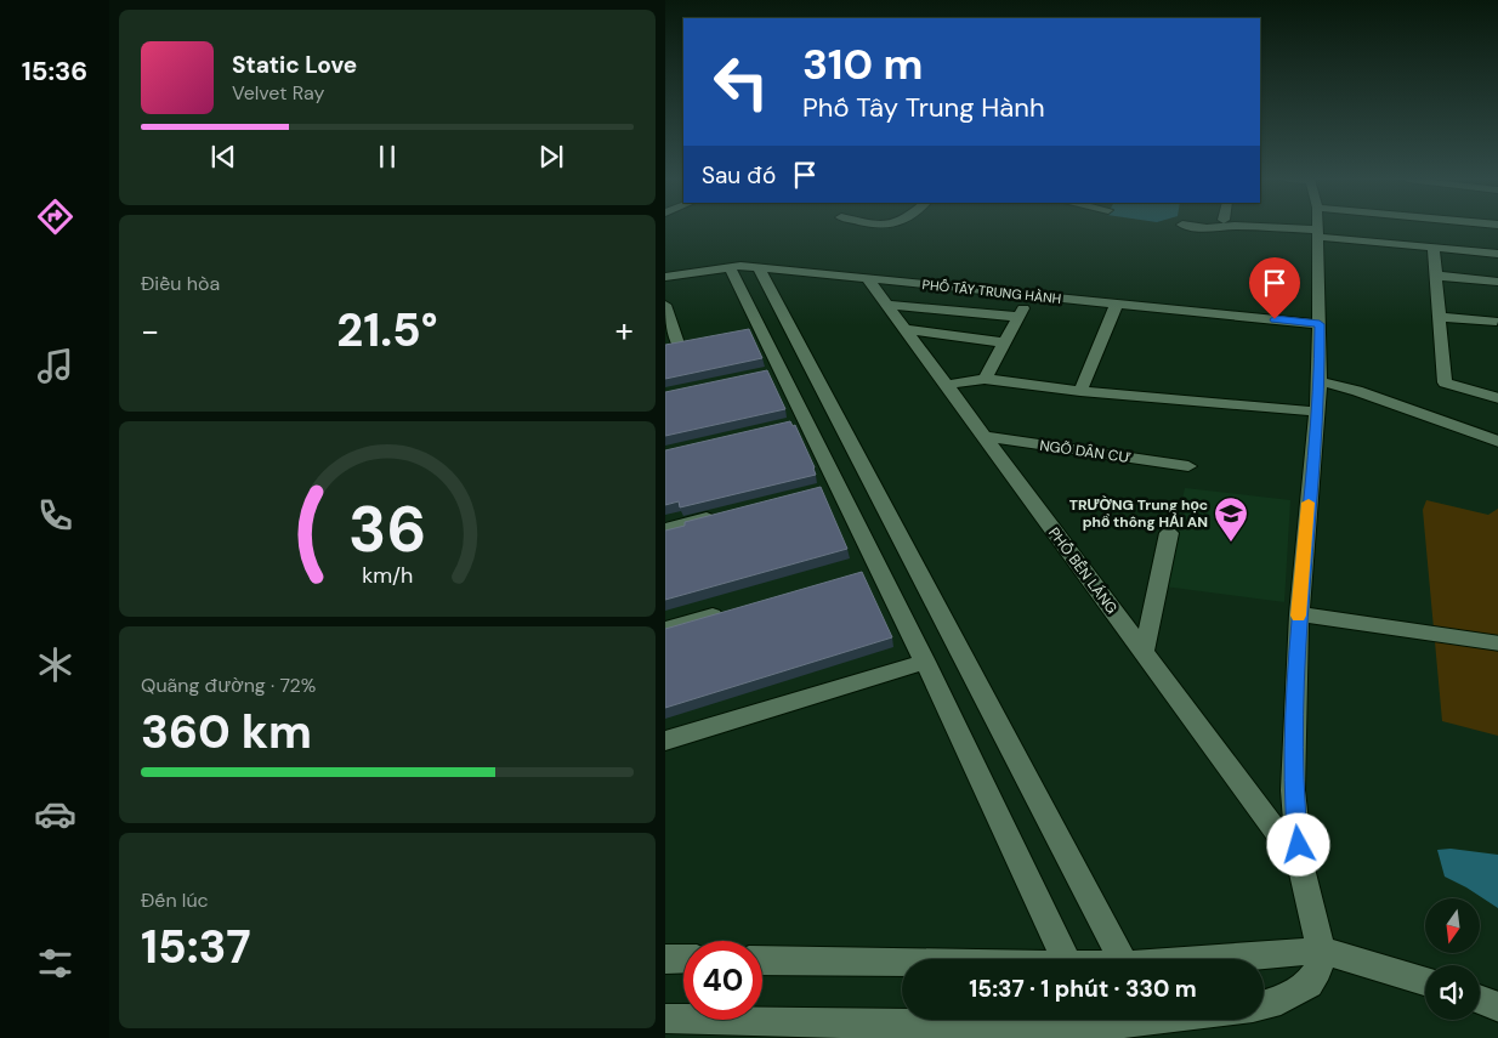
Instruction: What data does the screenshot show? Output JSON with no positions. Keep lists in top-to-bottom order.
{
  "streets": {
    "street": ["PHỐ TÂY TRUNG HÀNH", "NGÕ DÂN CƯ", "PHỐ BẾN LÁNG"]
  },
  "crossings": [
    ["PHỐ TÂY TRUNG HÀNH", "PHỐ BẾN LÁNG"],
    ["NGÕ DÂN CƯ", "PHỐ BẾN LÁNG"]
  ],
  "places": {
    "school or university": ["TRƯỜNG Trung học phổ thông HẢI AN"]
  },
  "north": "bottom",
  "page": {
    "tabs": "15:36",
    "turn": ["310 m", "Phố Tây Trung Hành"],
    "song": ["Static Love", "Velvet Ray"],
    "then": "Sau đó",
    "tile": [
      "Điều hòa",
      ["Quãng đường · 72%", "360 km"],
      ["Đến lúc", "15:37"]
    ],
    "heat": ["−", "21.5°", "+"],
    "limit": "40",
    "trip": "15:37 · 1 phút · 330 m",
    "gauge": ["36", "km/h"]
  }
}
